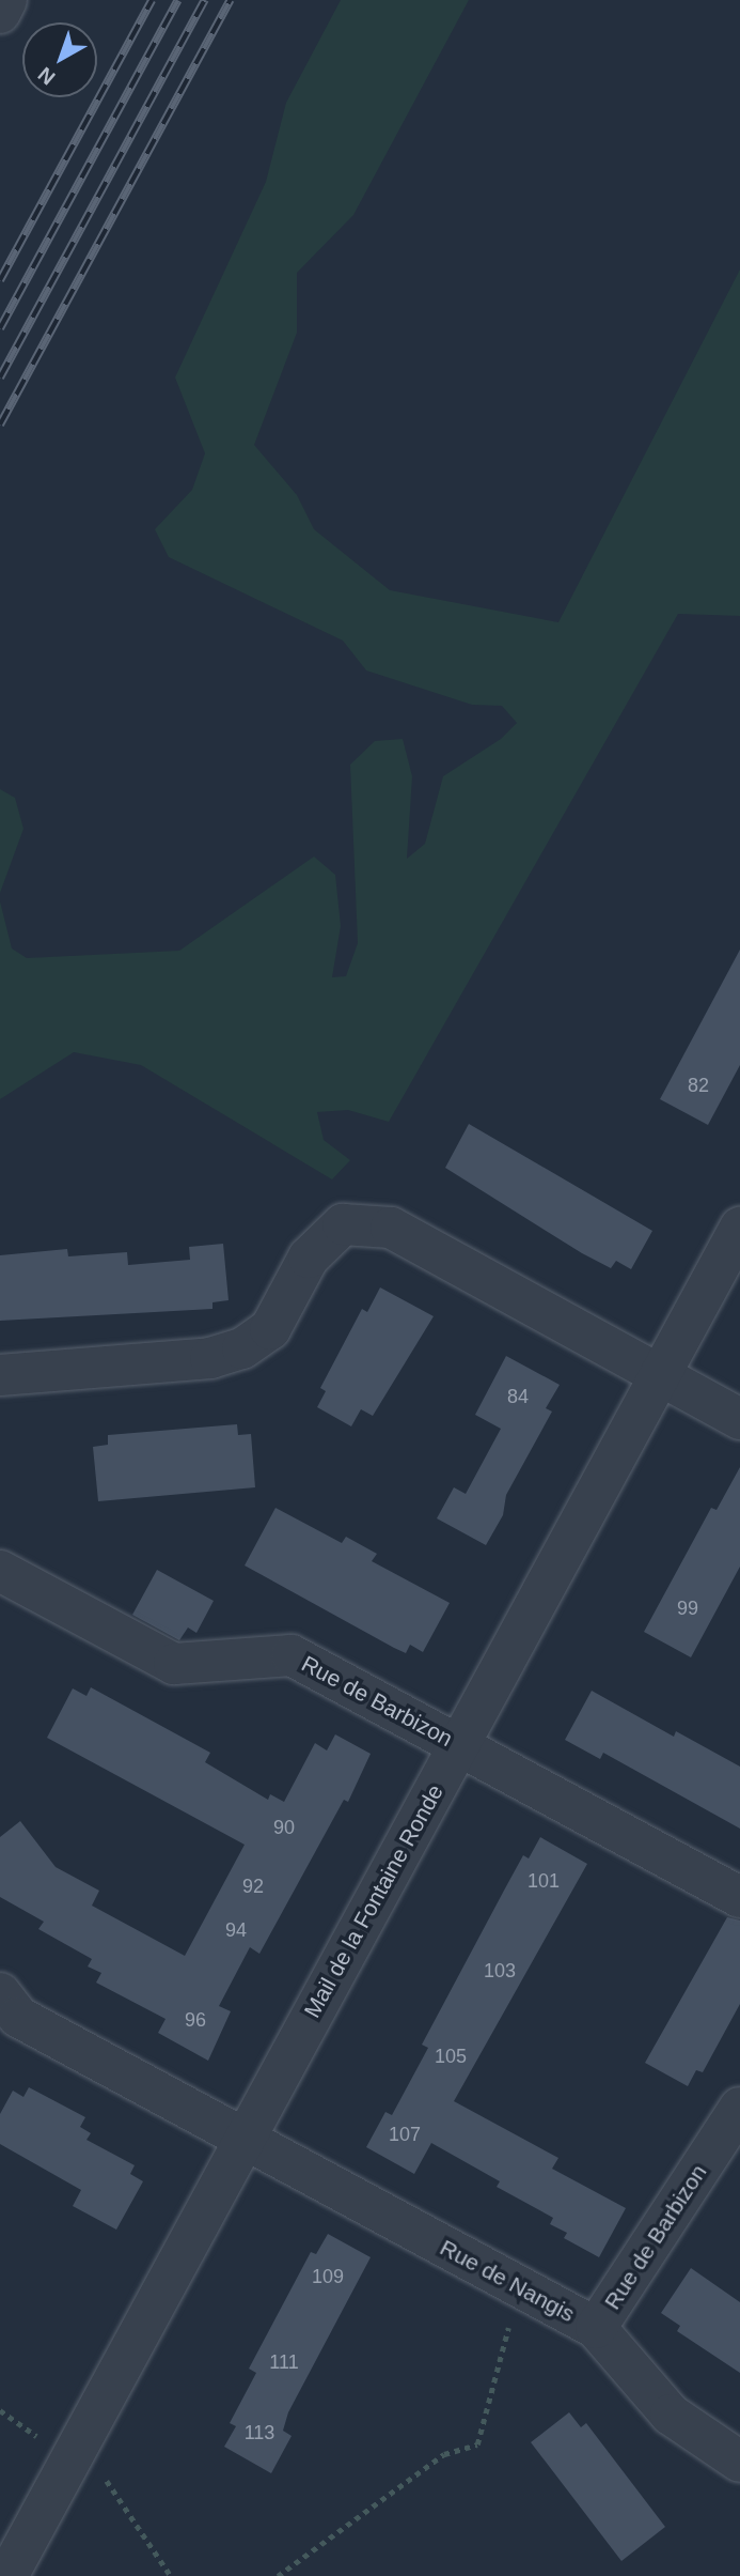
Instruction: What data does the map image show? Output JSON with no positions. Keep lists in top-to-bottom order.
{
  "streets": {
    "street": ["Rue de Barbizon", "Mail de la Fontaine Ronde", "Rue de Nangis"]
  },
  "crossings": [
    ["Rue de Barbizon", "Mail de la Fontaine Ronde"],
    ["Rue de Barbizon", "Rue de Nangis"],
    ["Mail de la Fontaine Ronde", "Rue de Nangis"]
  ],
  "house_numbers": [
    "82",
    "84",
    "99",
    "90",
    "101",
    "92",
    "94",
    "103",
    "96",
    "105",
    "107",
    "109",
    "111",
    "113"
  ],
  "north": "bottom left"
}
